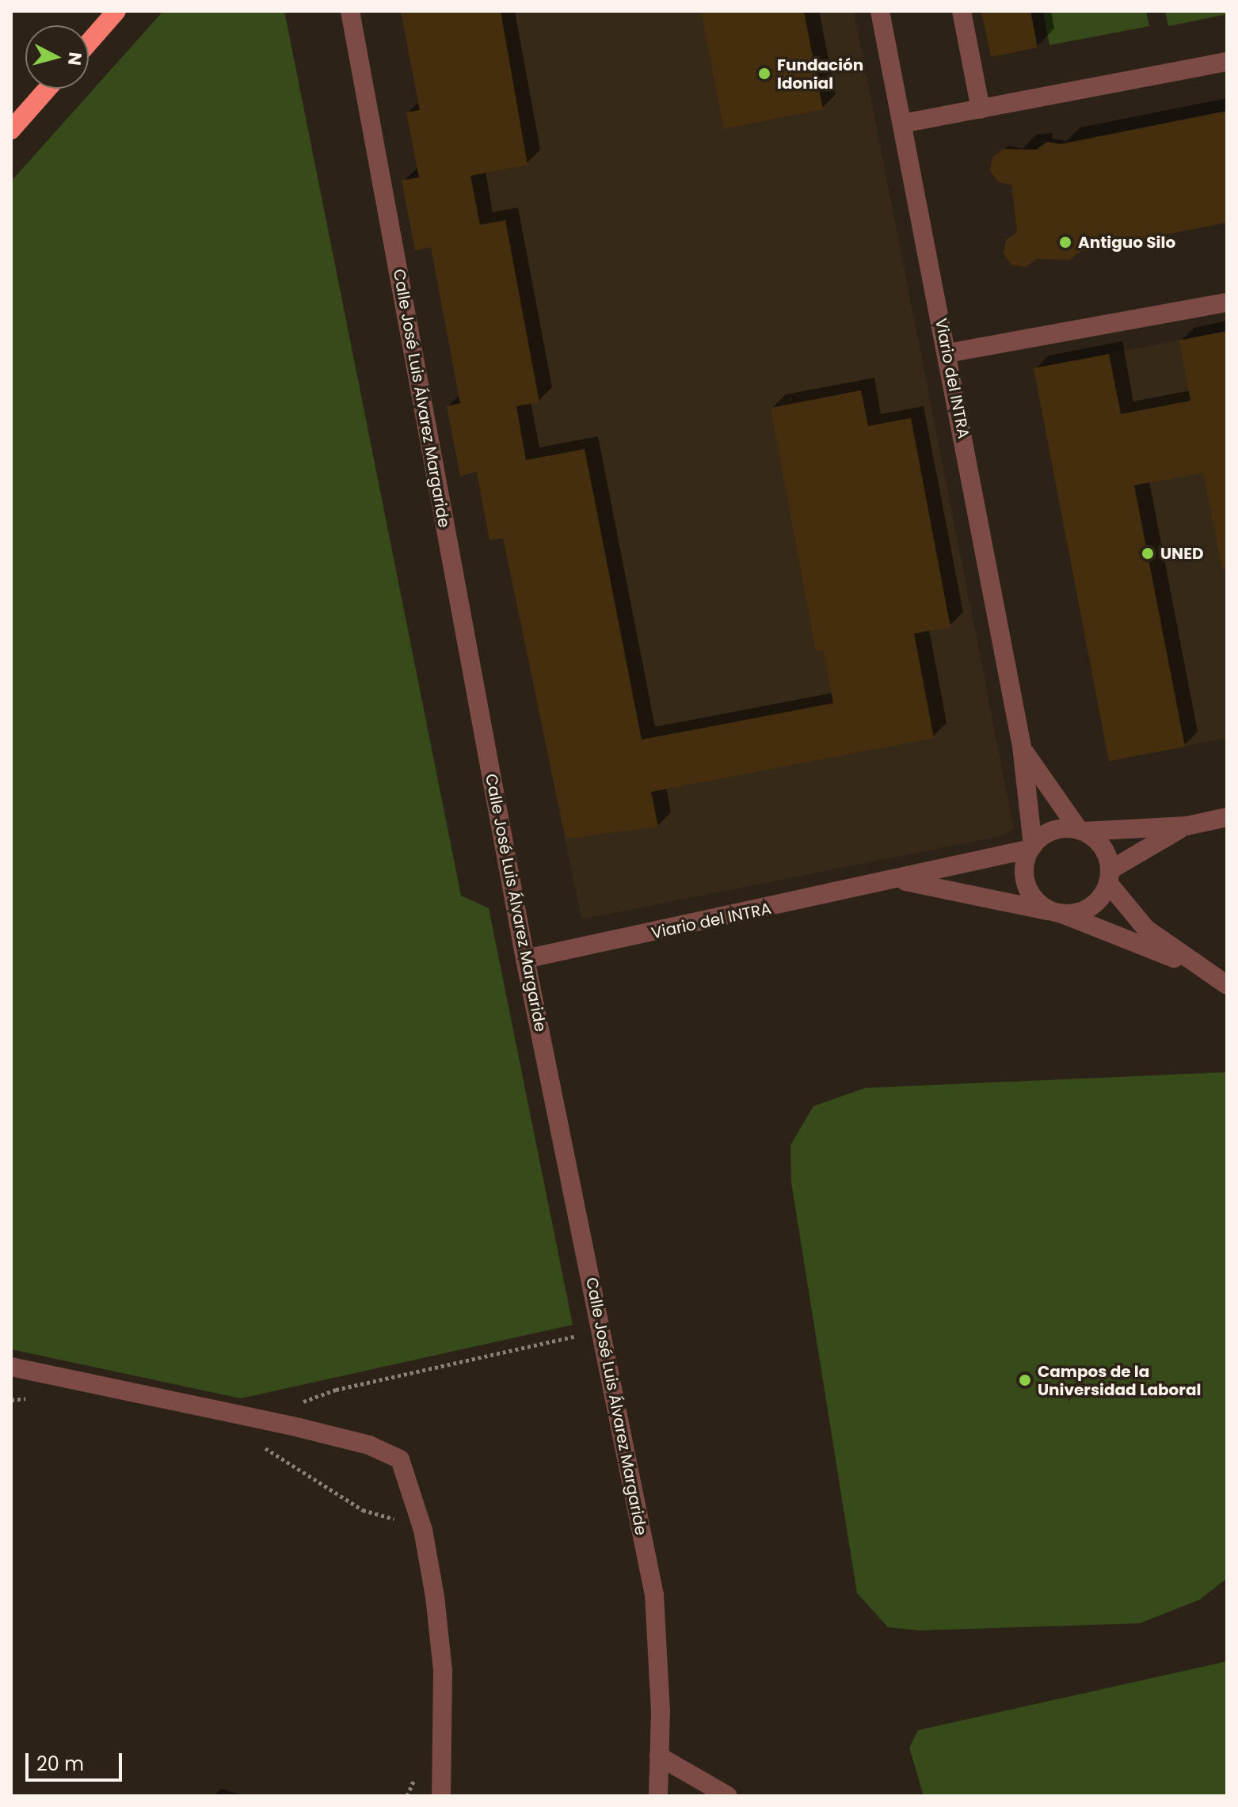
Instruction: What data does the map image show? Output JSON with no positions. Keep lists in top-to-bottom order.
{
  "streets": {
    "street": ["Viario del INTRA", "Calle José Luis Álvarez Margaride"]
  },
  "crossings": [
    ["Viario del INTRA", "Calle José Luis Álvarez Margaride"]
  ],
  "places": [
    "Fundación Idonial",
    "Antiguo Silo",
    "UNED",
    "Campos de la Universidad Laboral"
  ],
  "scale_bar": "20 m",
  "north": "right"
}
